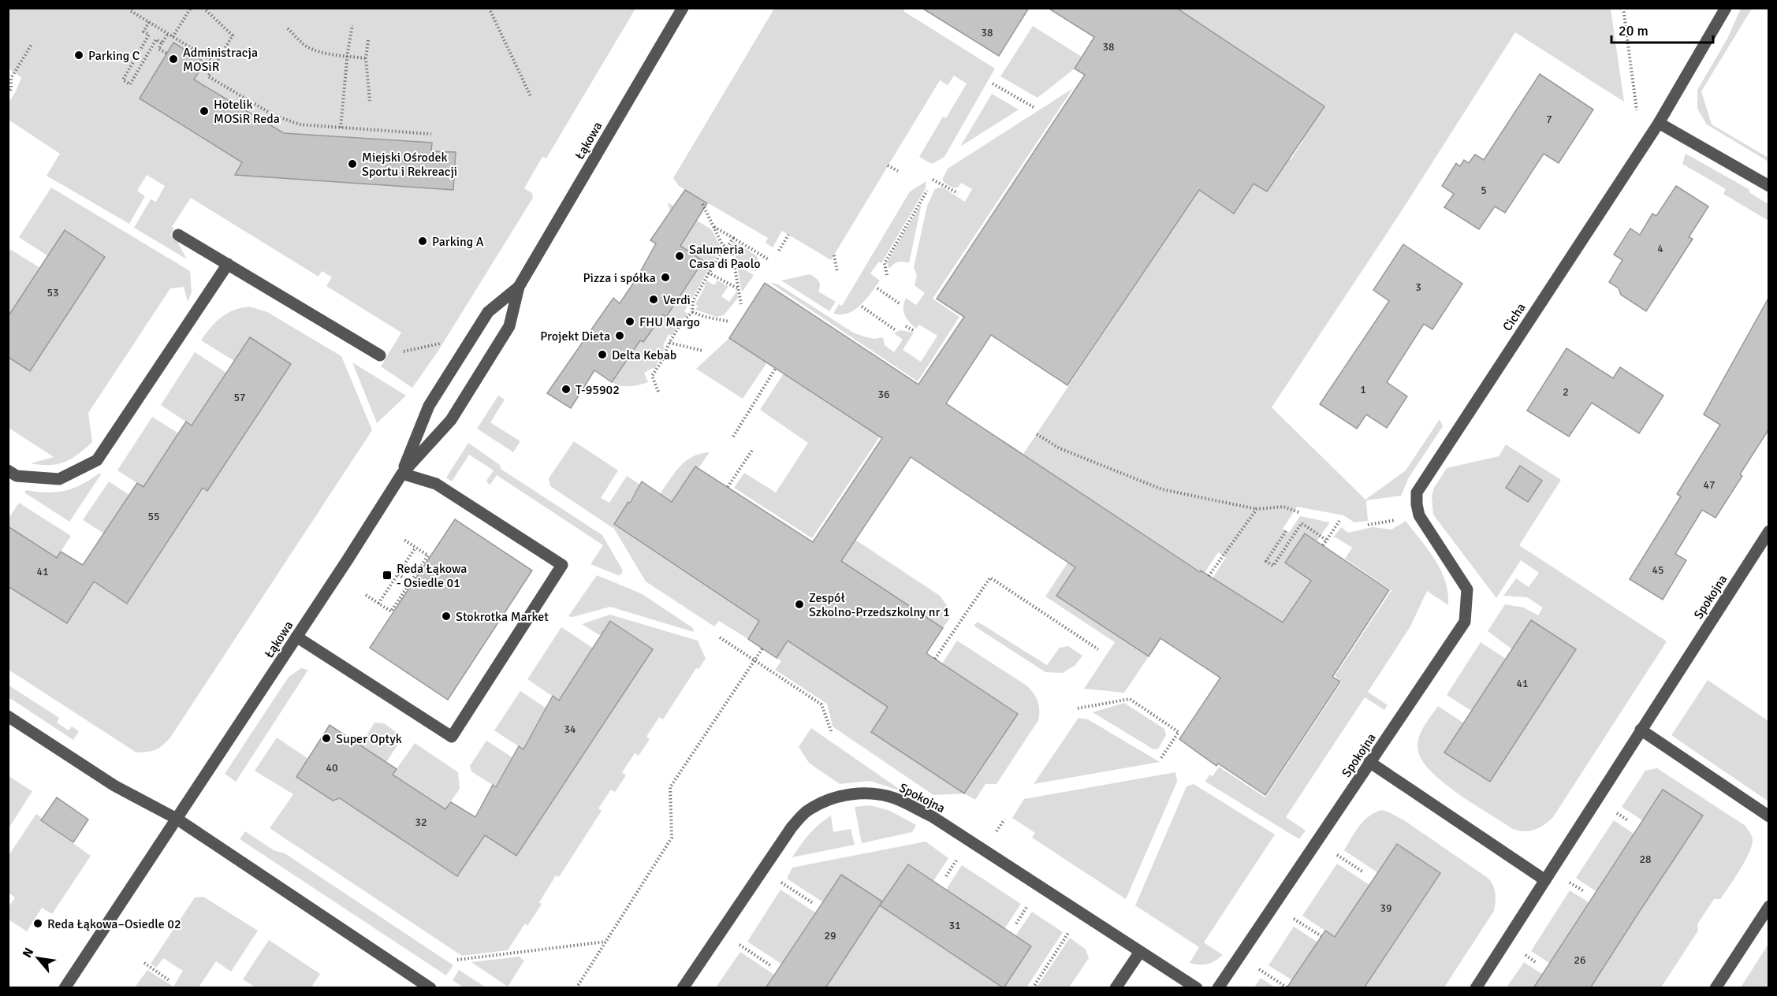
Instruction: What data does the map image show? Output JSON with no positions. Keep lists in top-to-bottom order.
{
  "streets": {
    "street": ["Łąkowa", "Cicha", "Spokojna"]
  },
  "crossings": [
    ["Cicha", "Spokojna"]
  ],
  "places": {
    "other": [
      "Parking C",
      "Administracja MOSiR",
      "Hotelik MOSiR Reda",
      "Miejski Ośrodek Sportu i Rekreacji",
      "Parking A",
      "Salumeria Casa di Paolo",
      "Pizza i spółka",
      "Verdi",
      "FHU Margo",
      "Projekt Dieta",
      "Delta Kebab",
      "T-95902",
      "Zespół Szkolno-Przedszkolny nr 1",
      "Stokrotka Market",
      "Super Optyk",
      "Reda Łąkowa–Osiedle 02"
    ],
    "transit": ["Reda Łąkowa - Osiedle 01"]
  },
  "house_numbers": [
    "38",
    "38",
    "7",
    "5",
    "4",
    "3",
    "53",
    "1",
    "2",
    "36",
    "57",
    "47",
    "55",
    "45",
    "41",
    "41",
    "34",
    "40",
    "32",
    "28",
    "39",
    "31",
    "29",
    "26"
  ],
  "scale_bar": "20 m",
  "north": "top left"
}
